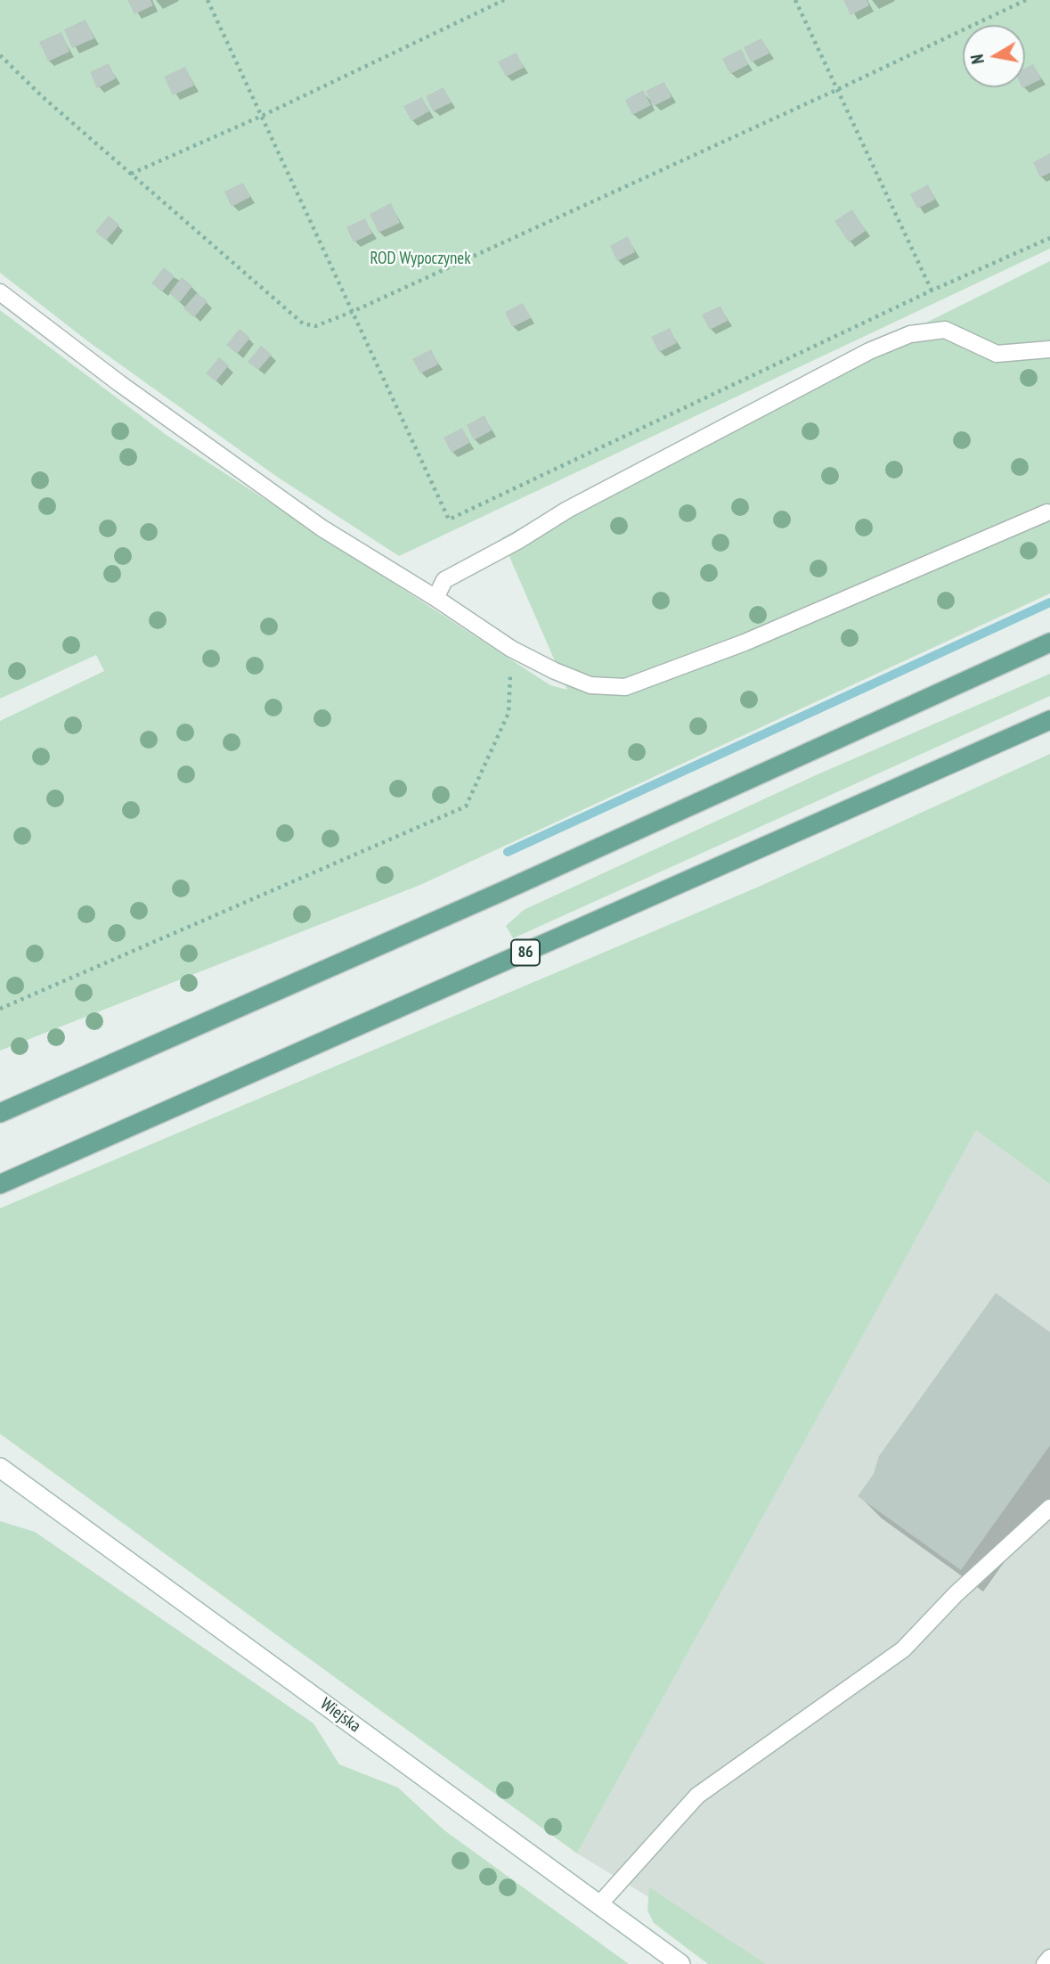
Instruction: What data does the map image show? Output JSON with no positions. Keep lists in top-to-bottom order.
{
  "streets": {
    "main road": ["86"],
    "street": ["Wiejska"]
  },
  "parks": ["ROD Wypoczynek"],
  "north": "left"
}
